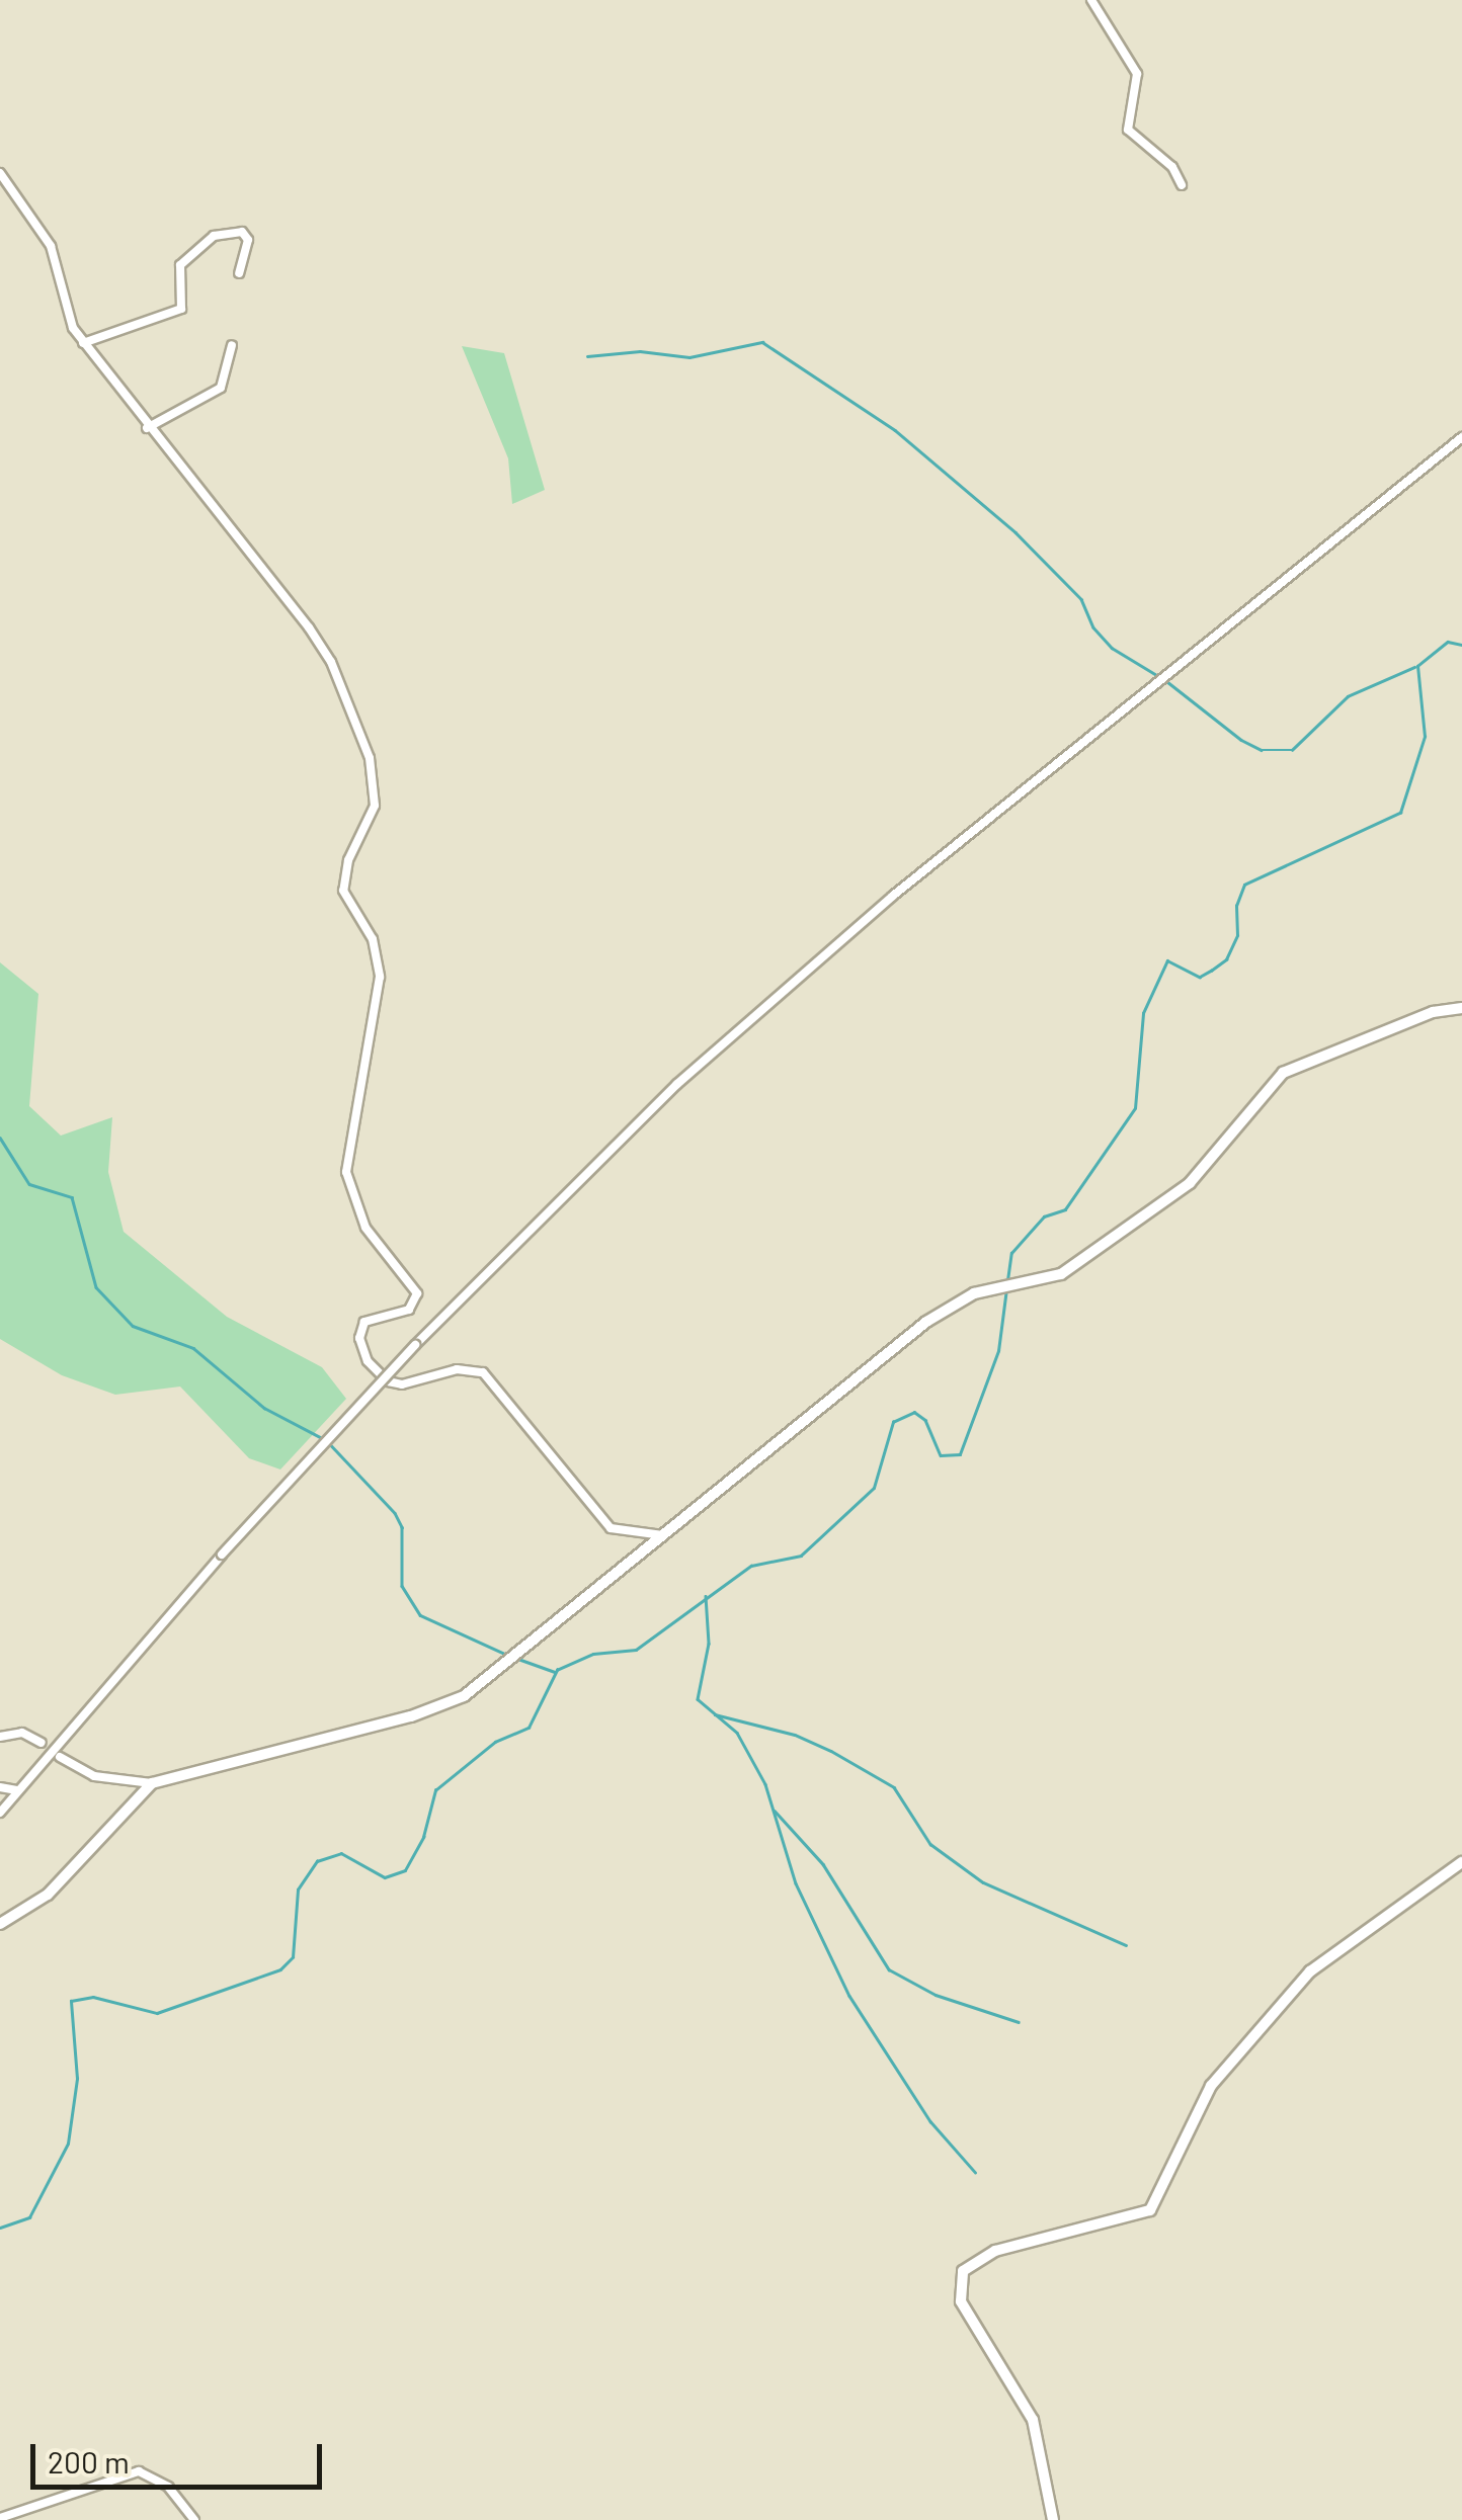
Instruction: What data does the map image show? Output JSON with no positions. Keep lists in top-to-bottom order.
{
  "scale_bar": "200 m"
}
